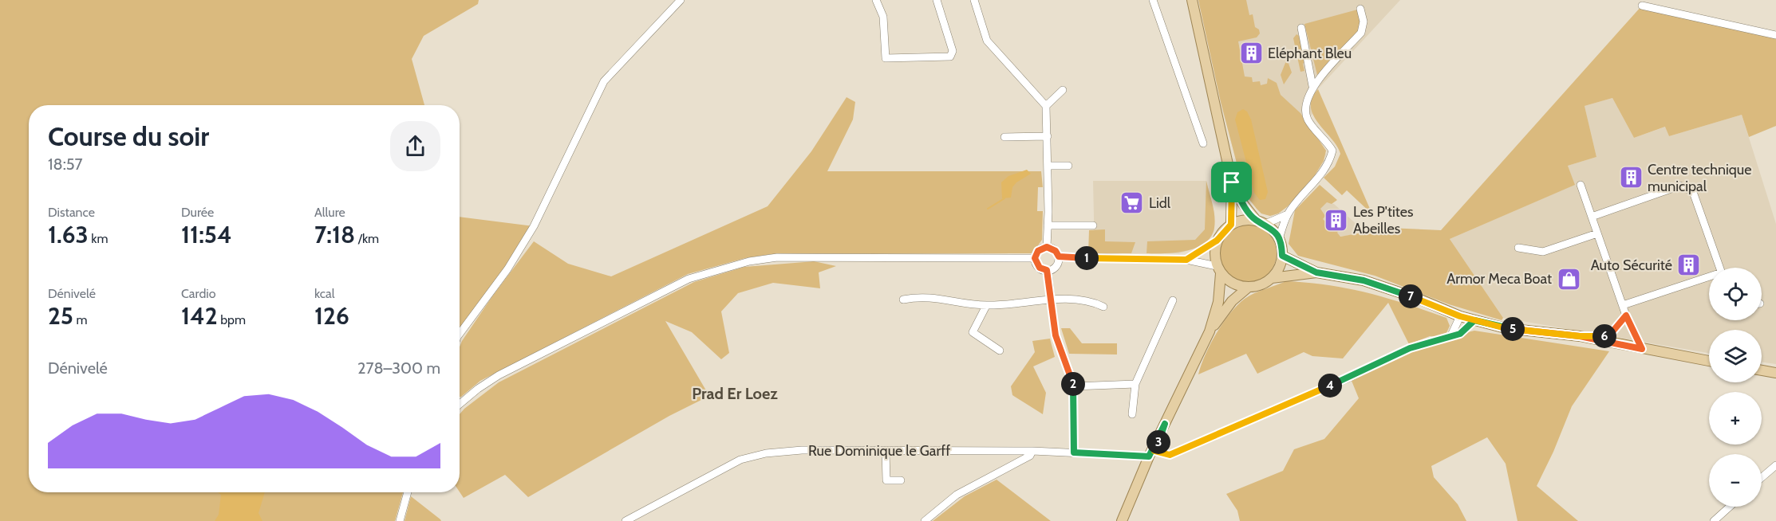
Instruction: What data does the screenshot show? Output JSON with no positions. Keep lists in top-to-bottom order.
{
  "streets": {
    "street": ["Rue Dominique le Garff"]
  },
  "districts": ["Prad Er Loez"],
  "places": {
    "building": [
      "Eléphant Bleu",
      "Centre technique municipal",
      "Les P'tites Abeilles",
      "Auto Sécurité"
    ],
    "supermarket": ["Lidl"],
    "shop": ["Armor Meca Boat"]
  },
  "page": {
    "heading": ["Course du soir", "18:57"],
    "stats": [
      ["Distance", "1.63 km"],
      ["Durée", "11:54"],
      ["Allure", "7:18 /km"],
      ["Dénivelé", "25 m"],
      ["Cardio", "142 bpm"],
      ["kcal", "126"]
    ],
    "pins": [
      "1",
      "7",
      "5",
      "6",
      "2",
      "4",
      "3"
    ],
    "map_buttons": ["+", "−"],
    "chart": ["Dénivelé", "278–300 m"]
  }
}
